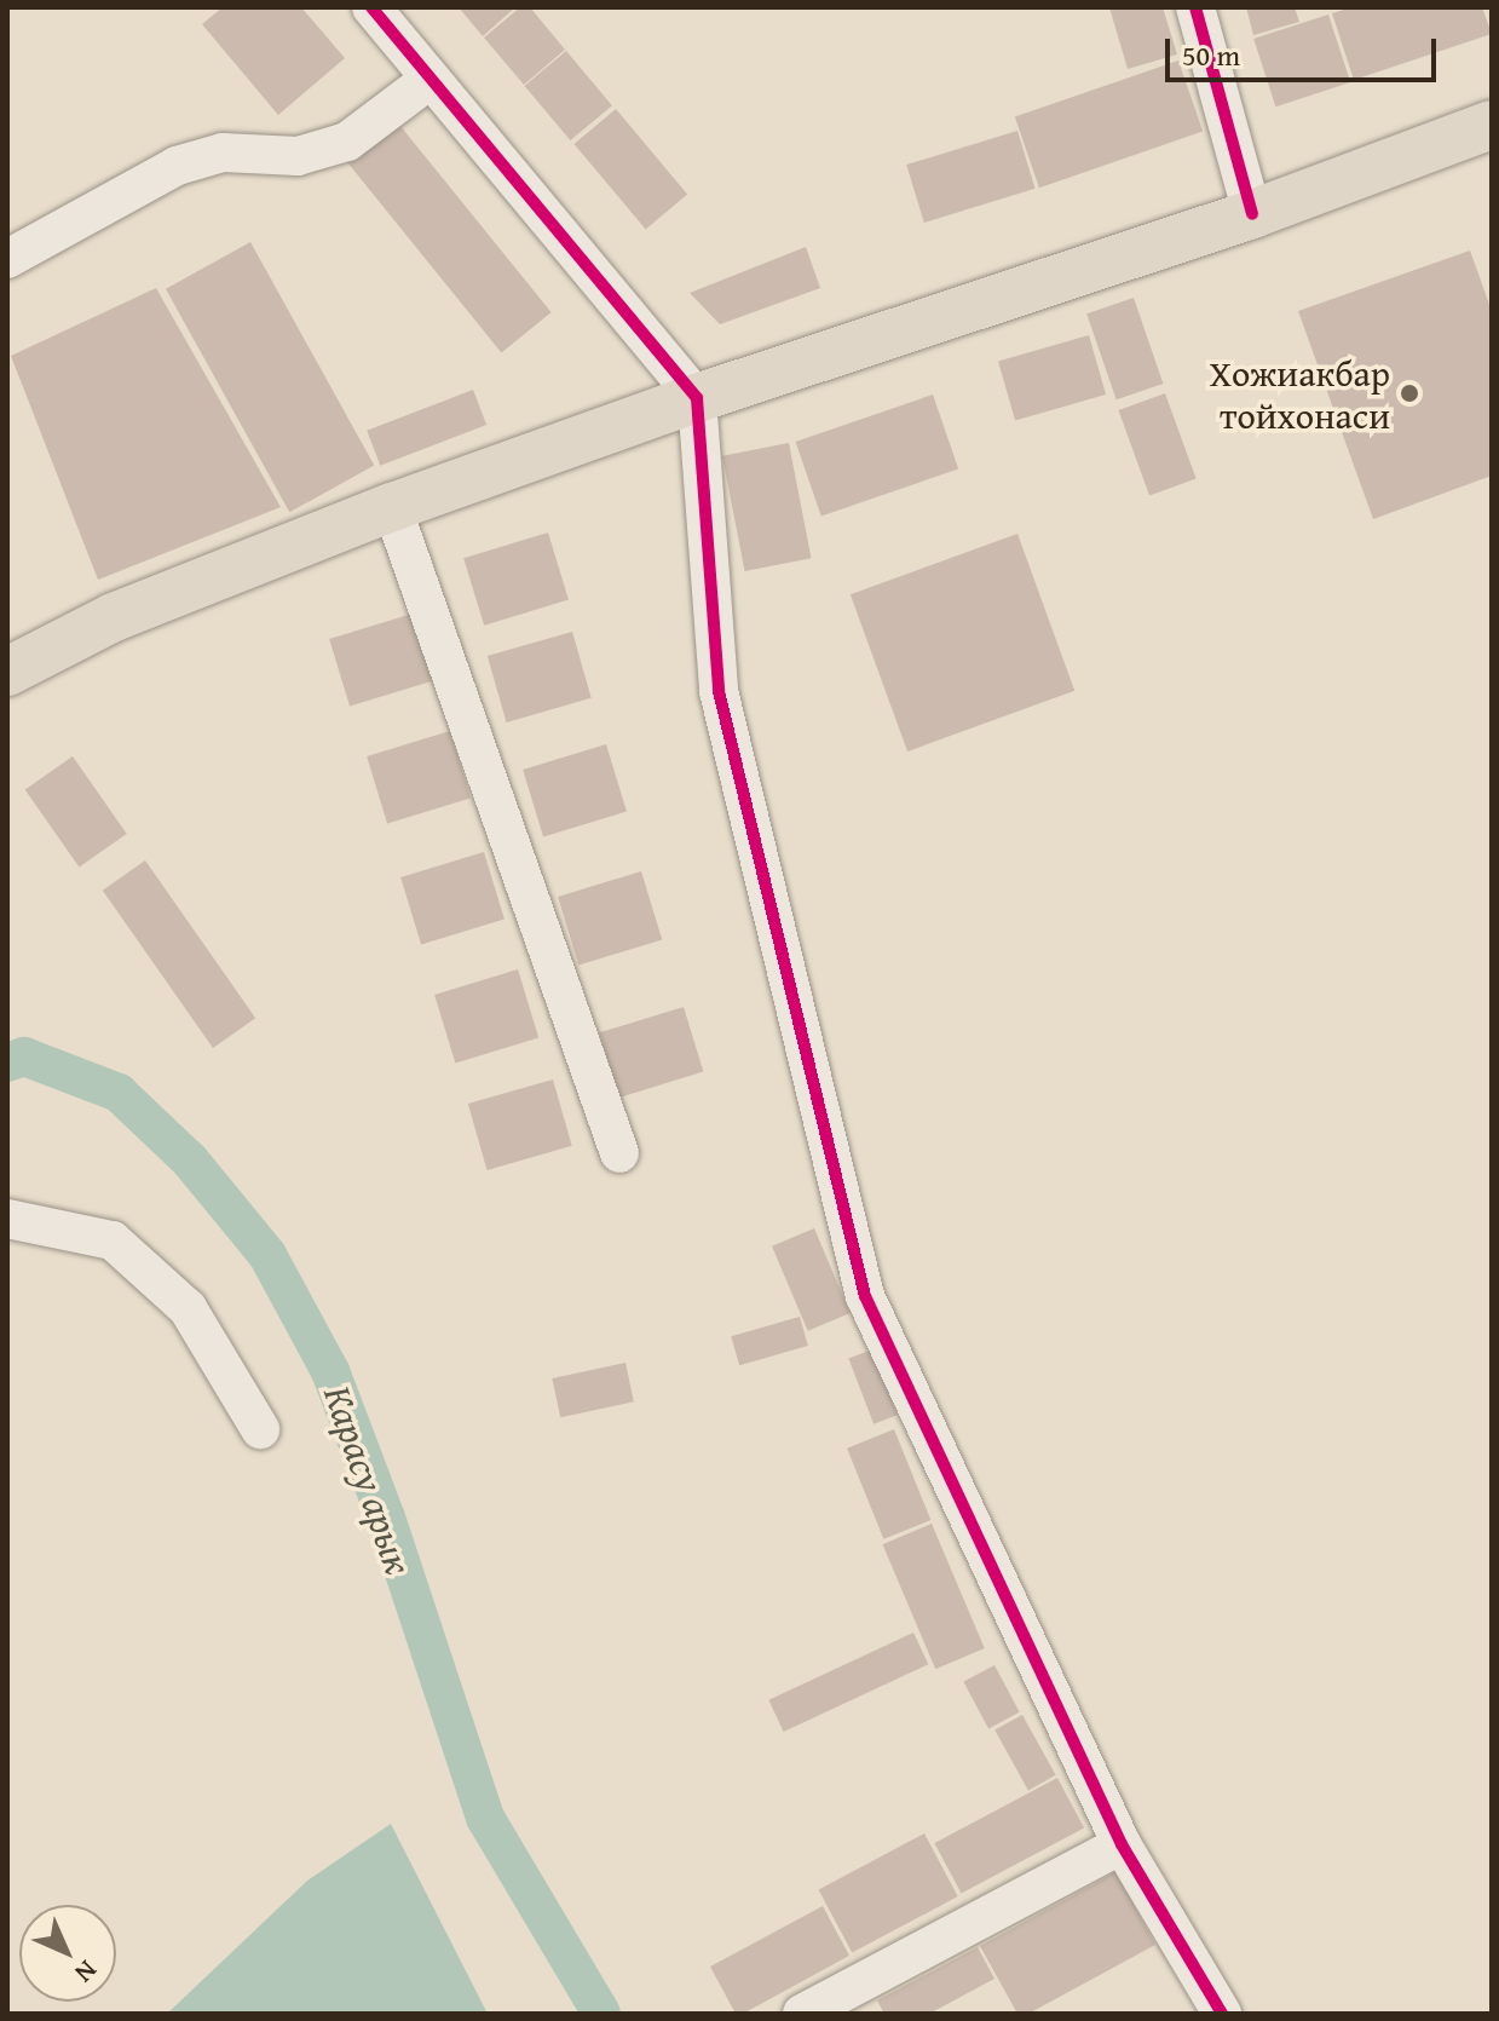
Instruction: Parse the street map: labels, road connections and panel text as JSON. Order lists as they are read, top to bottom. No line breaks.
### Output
{"water":["Карасу арык"],"places":["Хожиакбар тойхонаси"],"scale_bar":"50 m","north":"bottom right"}
